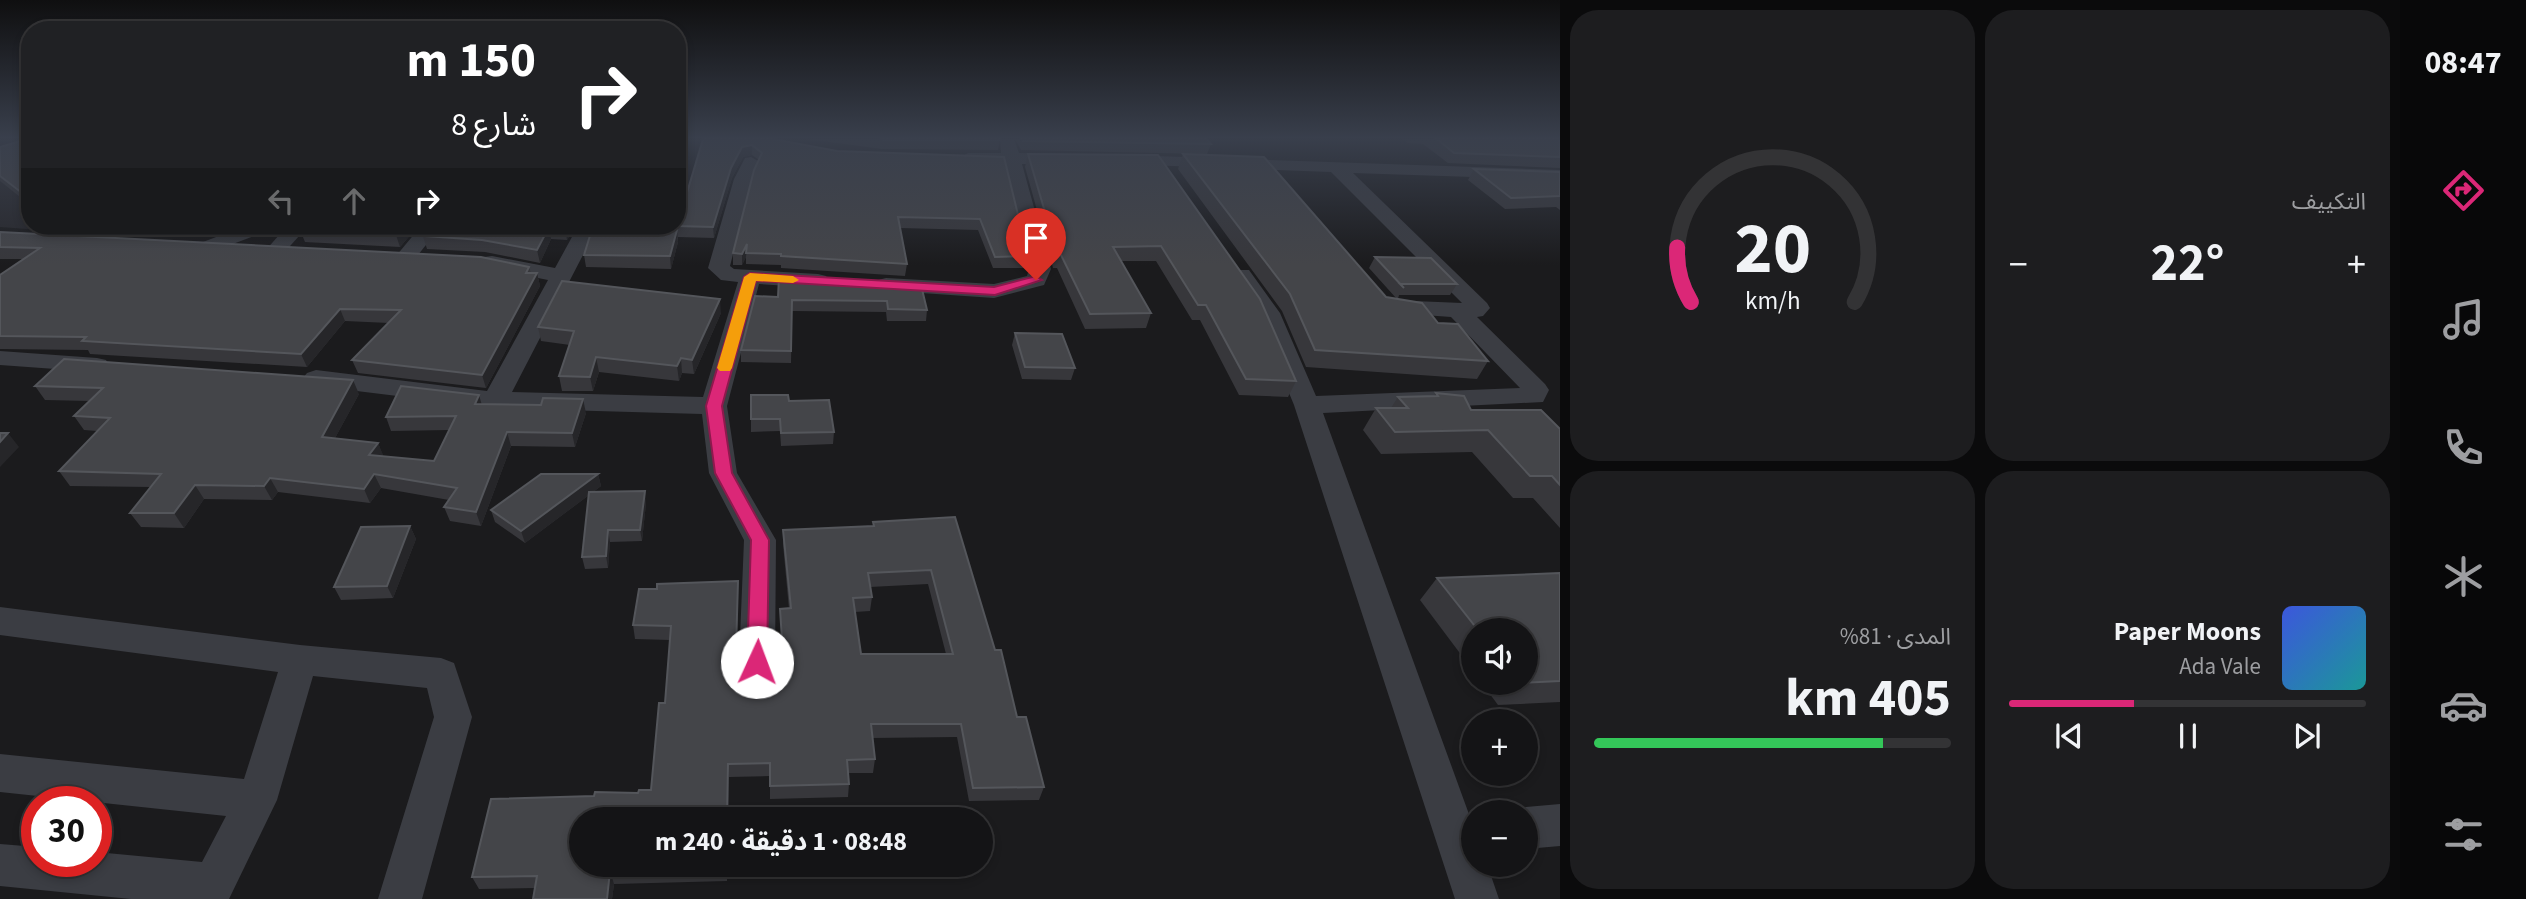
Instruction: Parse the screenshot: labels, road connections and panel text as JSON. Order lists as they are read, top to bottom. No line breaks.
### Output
{"page":{"tabs":"08:47","tile":["التكييف",["المدى · 81%","405 km"]],"turn":["150 m","شارع 8"],"heat":["−","22°","+"],"song":["Paper Moons","Ada Vale"],"map_buttons":["+","−"],"limit":"30","trip":"08:48 · 1 دقيقة · 240 m","gauge":["20","km/h"]}}
